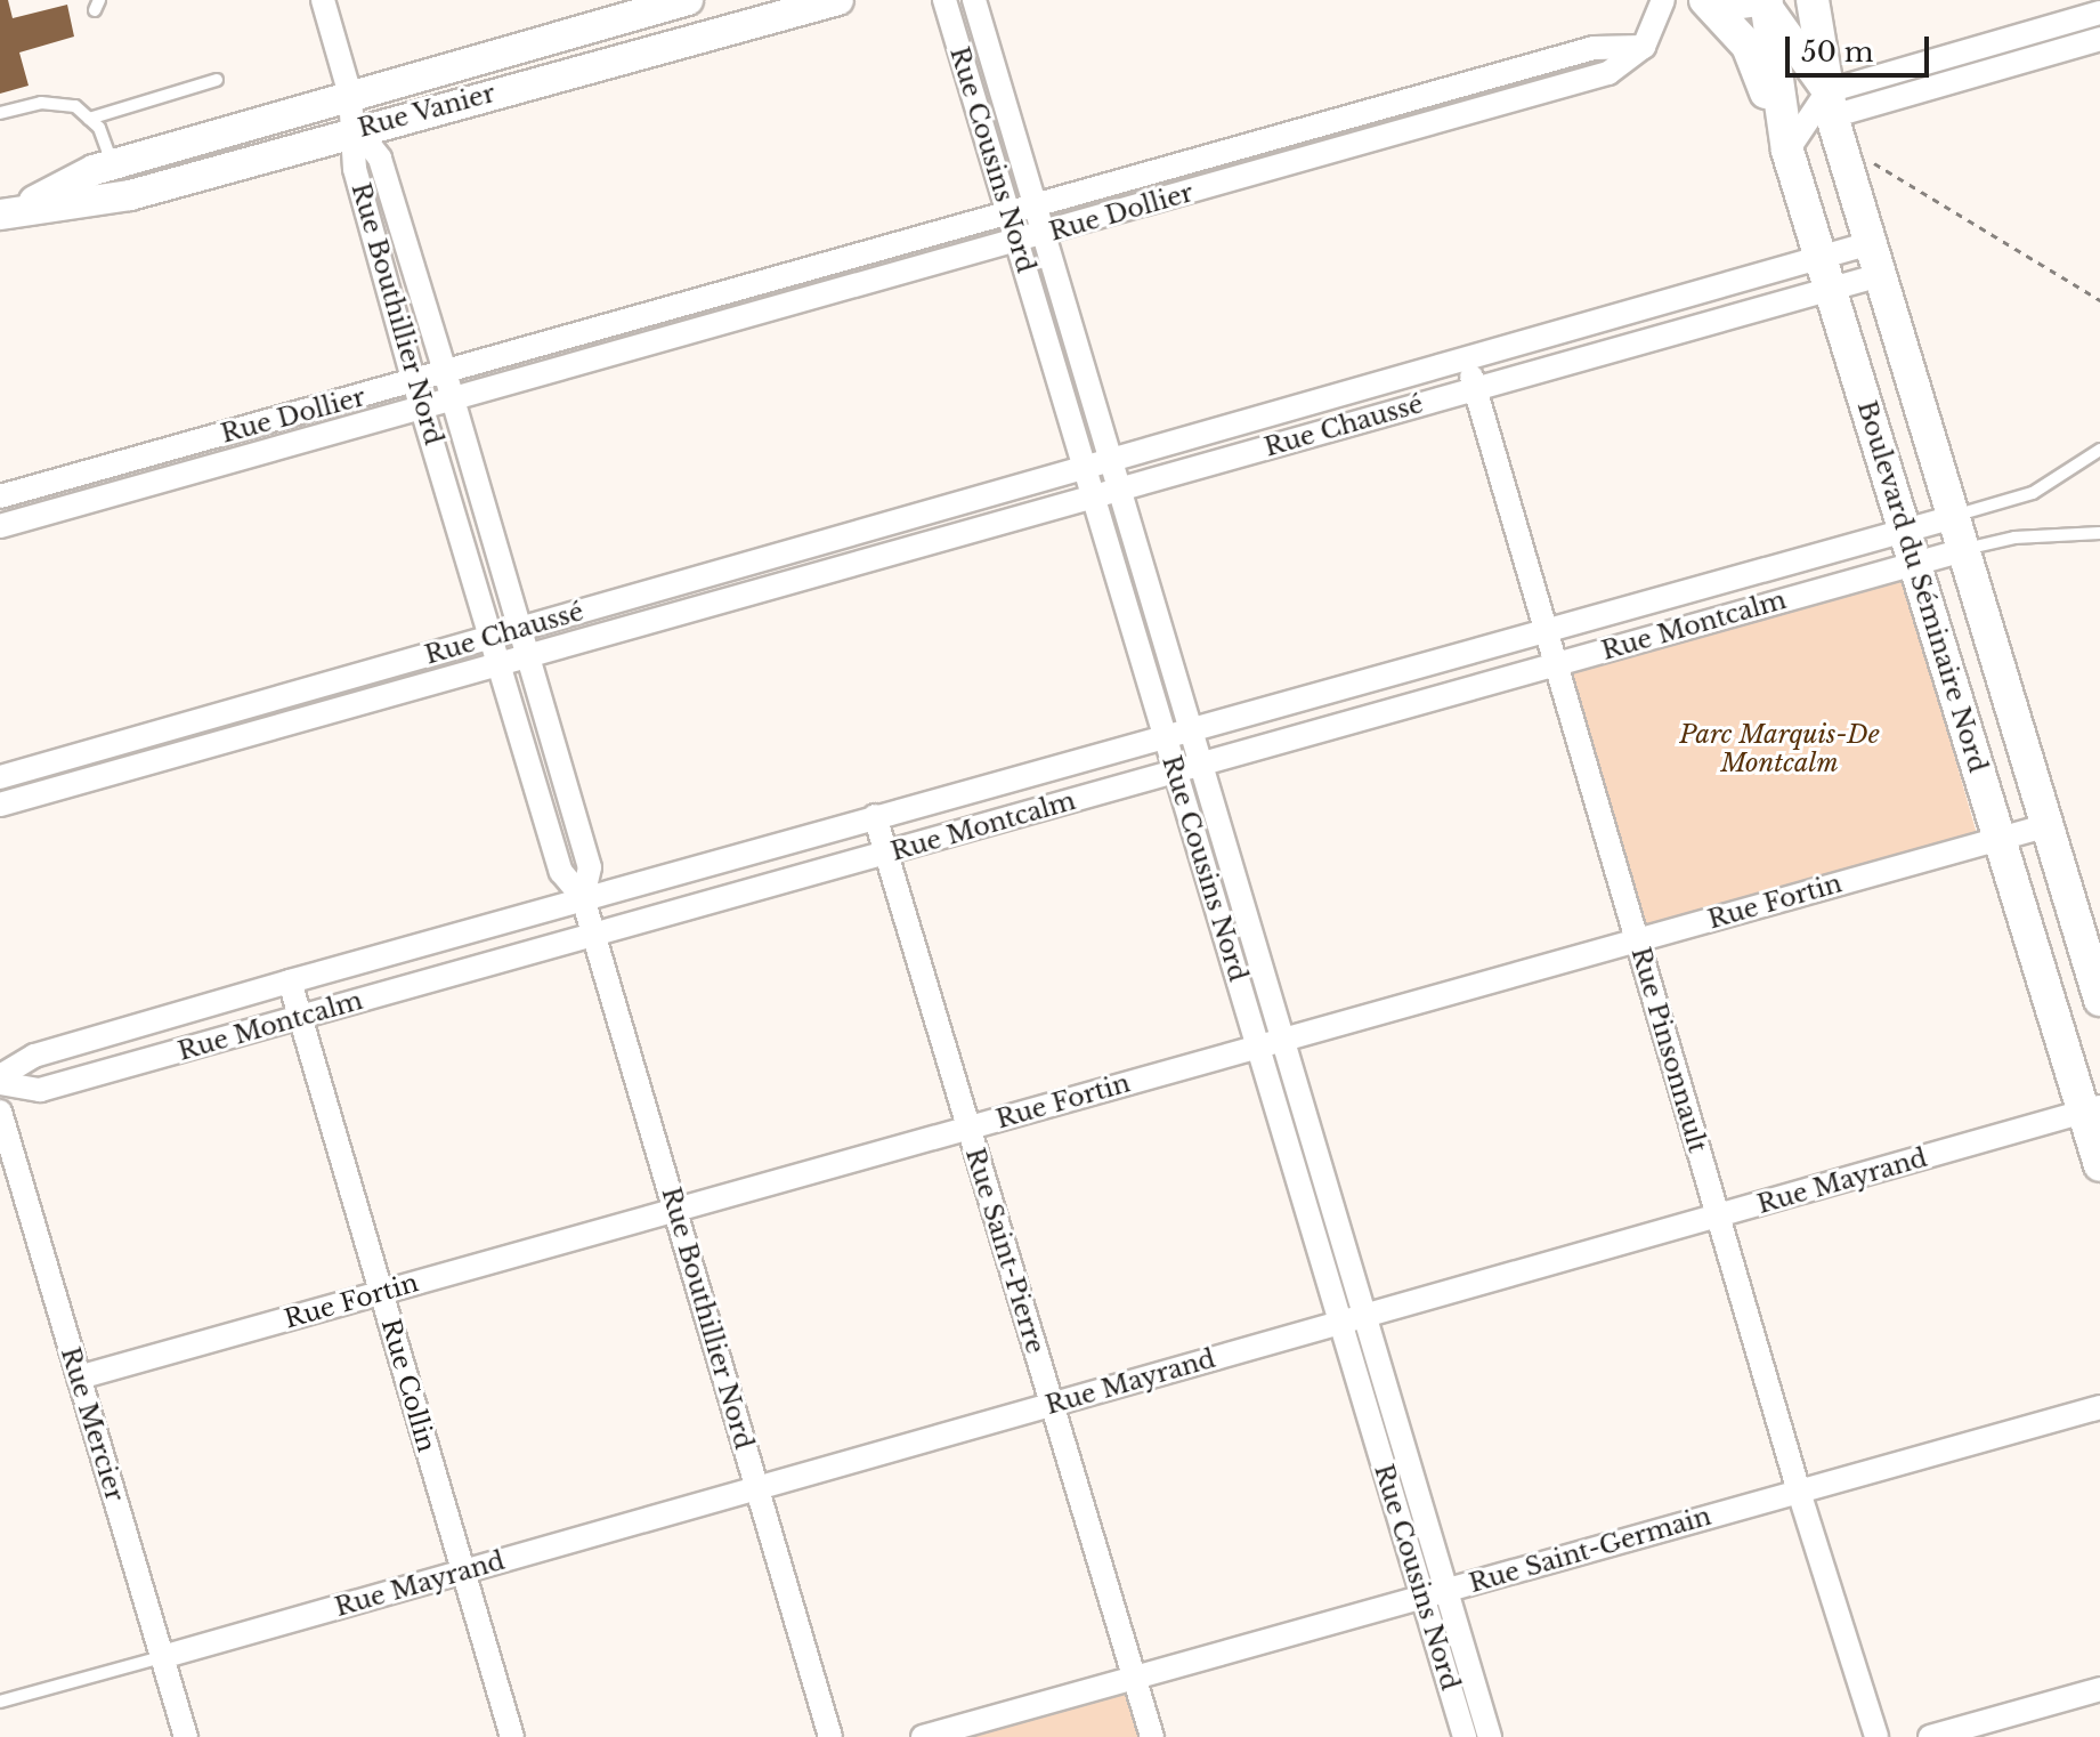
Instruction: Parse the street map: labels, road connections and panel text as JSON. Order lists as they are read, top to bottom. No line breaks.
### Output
{"streets":{"main road":["Boulevard du Séminaire Nord"],"street":["Rue Vanier","Rue Cousins Nord","Rue Dollier","Rue Bouthillier Nord","Rue Chaussé","Rue Montcalm","Rue Fortin","Rue Pinsonnault","Rue Mayrand","Rue Saint-Pierre","Rue Collin","Rue Mercier","Rue Saint-Germain"]},"crossings":[["Rue Vanier","Rue Bouthillier Nord"],["Rue Cousins Nord","Rue Dollier"],["Rue Cousins Nord","Rue Chaussé"],["Rue Cousins Nord","Rue Montcalm"],["Rue Cousins Nord","Rue Fortin"],["Rue Cousins Nord","Rue Mayrand"],["Rue Cousins Nord","Rue Saint-Germain"],["Rue Dollier","Rue Bouthillier Nord"],["Rue Bouthillier Nord","Rue Chaussé"],["Rue Bouthillier Nord","Rue Montcalm"],["Rue Bouthillier Nord","Rue Fortin"],["Rue Bouthillier Nord","Rue Mayrand"],["Rue Chaussé","Boulevard du Séminaire Nord"],["Rue Chaussé","Rue Pinsonnault"],["Boulevard du Séminaire Nord","Rue Montcalm"],["Boulevard du Séminaire Nord","Rue Fortin"],["Boulevard du Séminaire Nord","Rue Mayrand"],["Rue Montcalm","Rue Pinsonnault"],["Rue Montcalm","Rue Saint-Pierre"],["Rue Montcalm","Rue Collin"],["Rue Fortin","Rue Pinsonnault"],["Rue Fortin","Rue Saint-Pierre"],["Rue Fortin","Rue Collin"],["Rue Fortin","Rue Mercier"],["Rue Pinsonnault","Rue Mayrand"],["Rue Pinsonnault","Rue Saint-Germain"],["Rue Mayrand","Rue Saint-Pierre"],["Rue Mayrand","Rue Collin"],["Rue Mayrand","Rue Mercier"],["Rue Saint-Pierre","Rue Saint-Germain"]],"parks":["Parc Marquis-De Montcalm"],"scale_bar":"50 m"}
